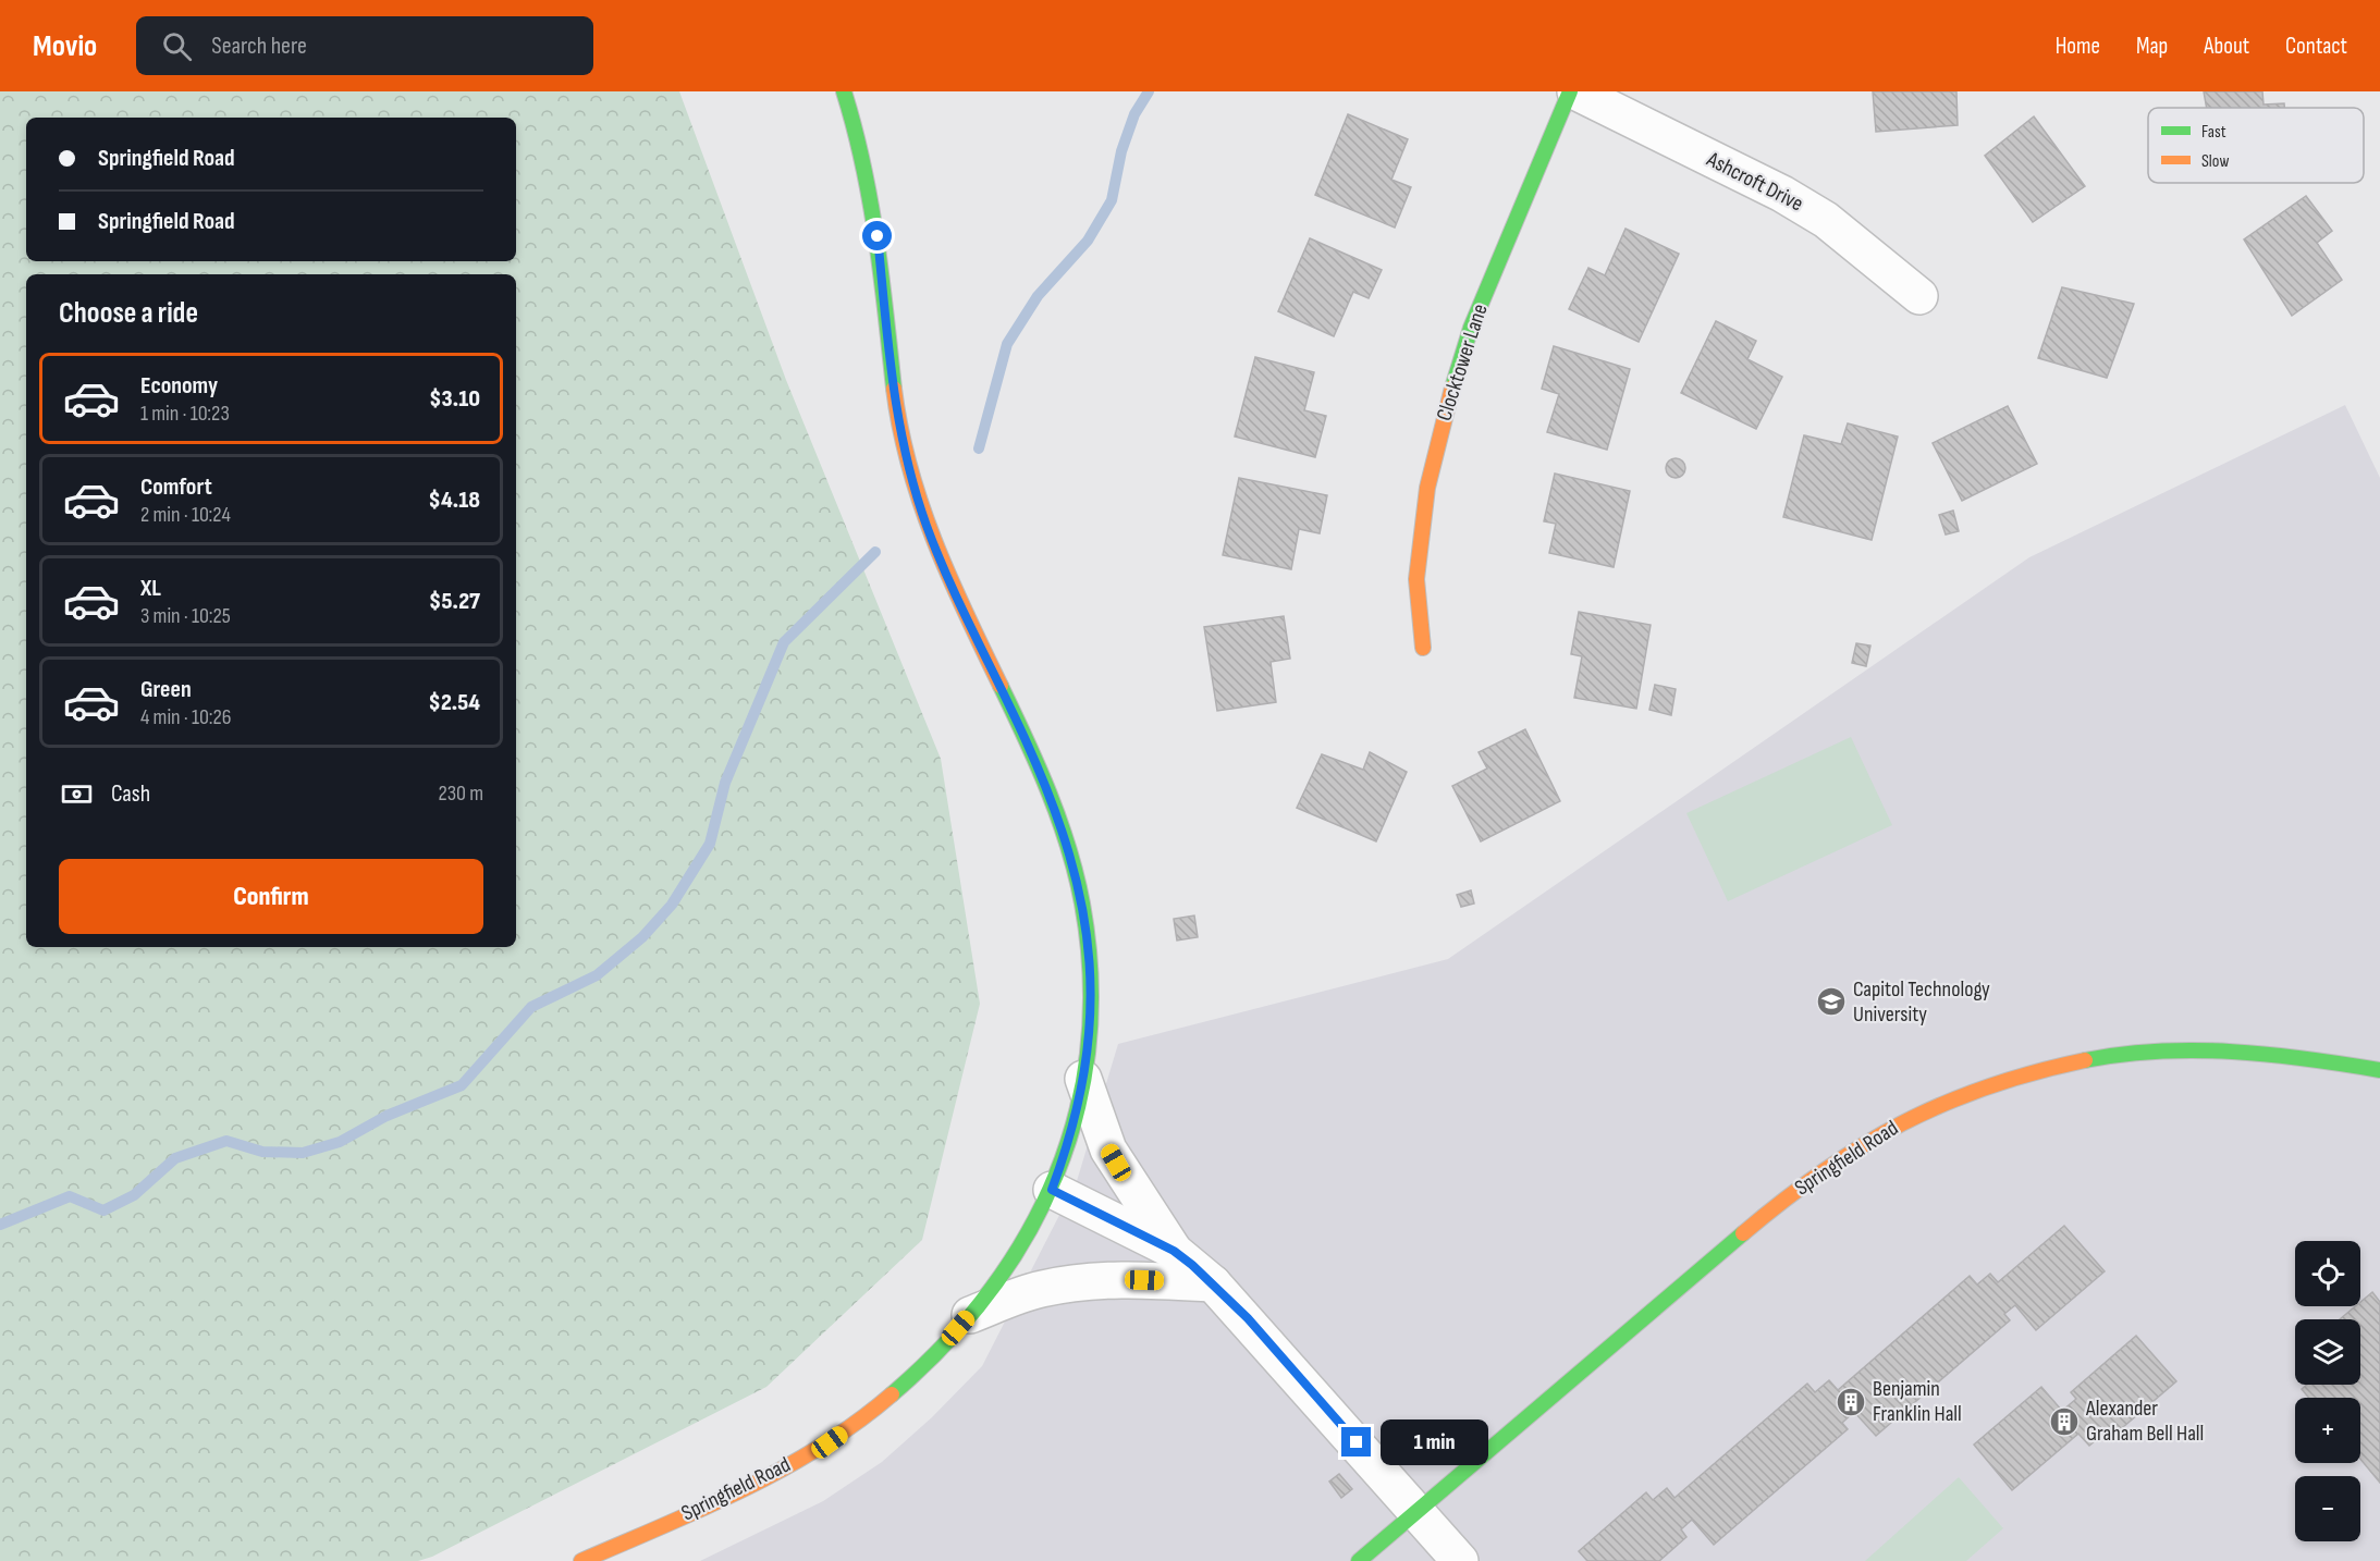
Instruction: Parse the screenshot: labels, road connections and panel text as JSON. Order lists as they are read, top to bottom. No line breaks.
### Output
{"streets":{"street":["Ashcroft Drive","Clocktower Lane","Springfield Road"]},"places":{"school or university":["Capitol Technology University"],"building":["Benjamin Franklin Hall","Alexander Graham Bell Hall"]},"legend":["Fast","Slow"],"page":{"header":"Movio","search":"Search here","nav":["Home","Map","About","Contact"],"banner":["Springfield Road","Springfield Road"],"heading":"Choose a ride","list":[{"name":"Economy","note":"1 min · 10:23","value":"$3.10"},{"name":"Comfort","note":"2 min · 10:24","value":"$4.18"},{"name":"XL","note":"3 min · 10:25","value":"$5.27"},{"name":"Green","note":"4 min · 10:26","value":"$2.54"}],"pay":["Cash","230 m"],"buttons":"Confirm","map_buttons":["+","−"],"bubble":"1 min"}}
